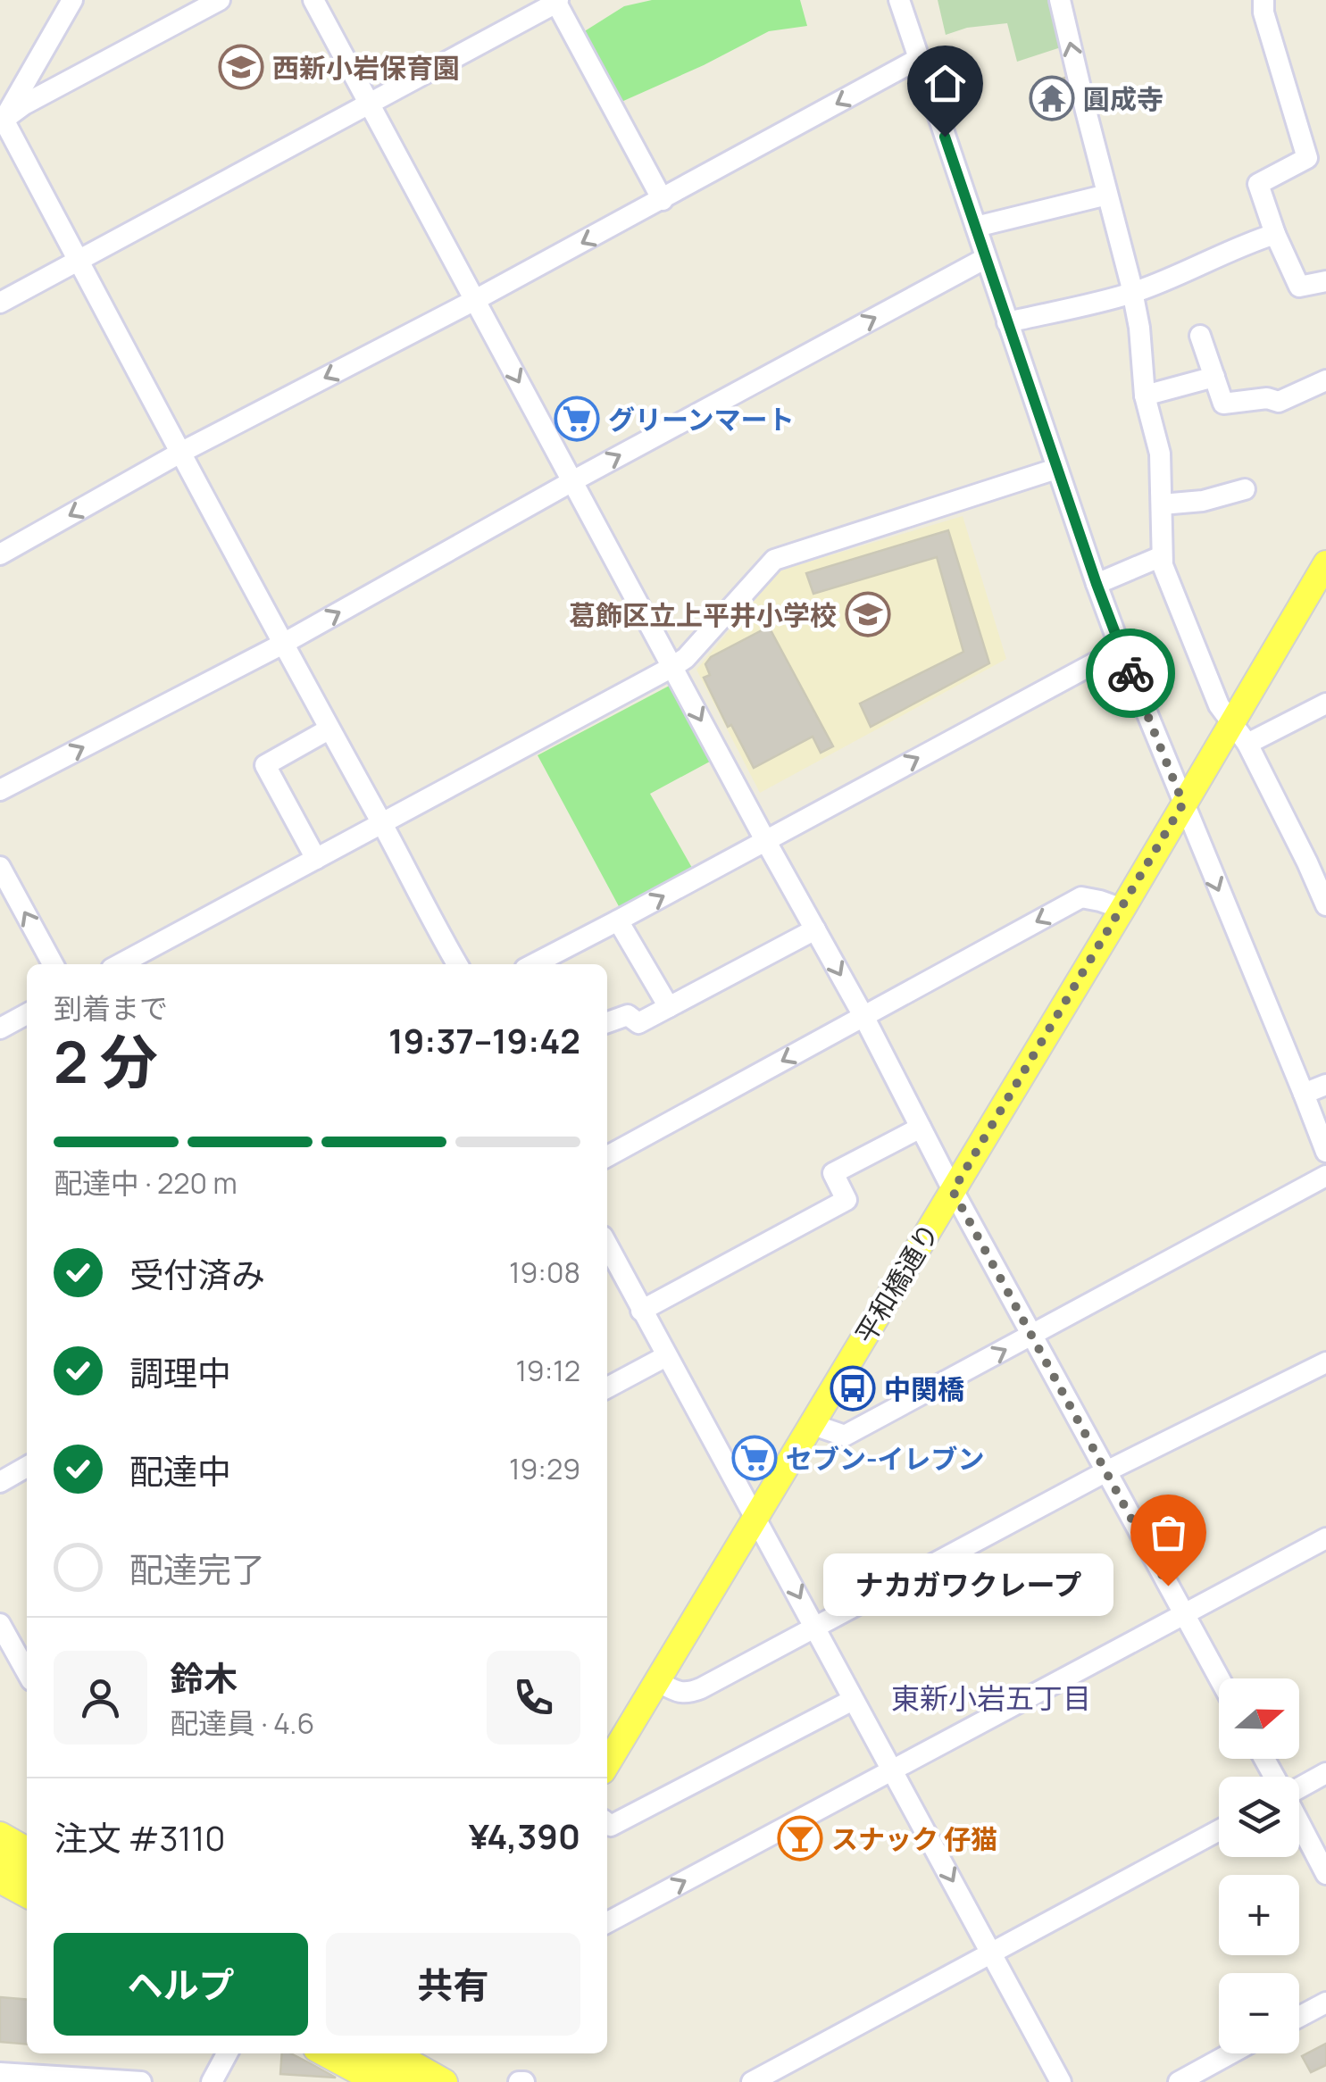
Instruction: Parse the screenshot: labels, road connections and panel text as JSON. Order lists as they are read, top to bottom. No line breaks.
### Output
{"streets":{"main road":["平和橋通り"]},"districts":["東新小岩五丁目"],"places":{"school or university":["西新小岩保育園","葛飾区立上平井小学校"],"temple":["圓成寺"],"supermarket":["グリーンマート","セブン-イレブン"],"bus stop":["中関橋"],"other":["ナカガワクレープ"],"bar":["スナック 仔猫"]},"north":"right","page":{"heading":["2 分","到着まで","19:37–19:42"],"panel":["鈴木","配達員 · 4.6","注文 #3110","¥4,390"],"bar":"配達中 · 220 m","list":[["受付済み","19:08"],["調理中","19:12"],["配達中","19:29"],"配達完了"],"bubble":"ナカガワクレープ","map_buttons":["+","−"],"buttons":["ヘルプ","共有"]}}
